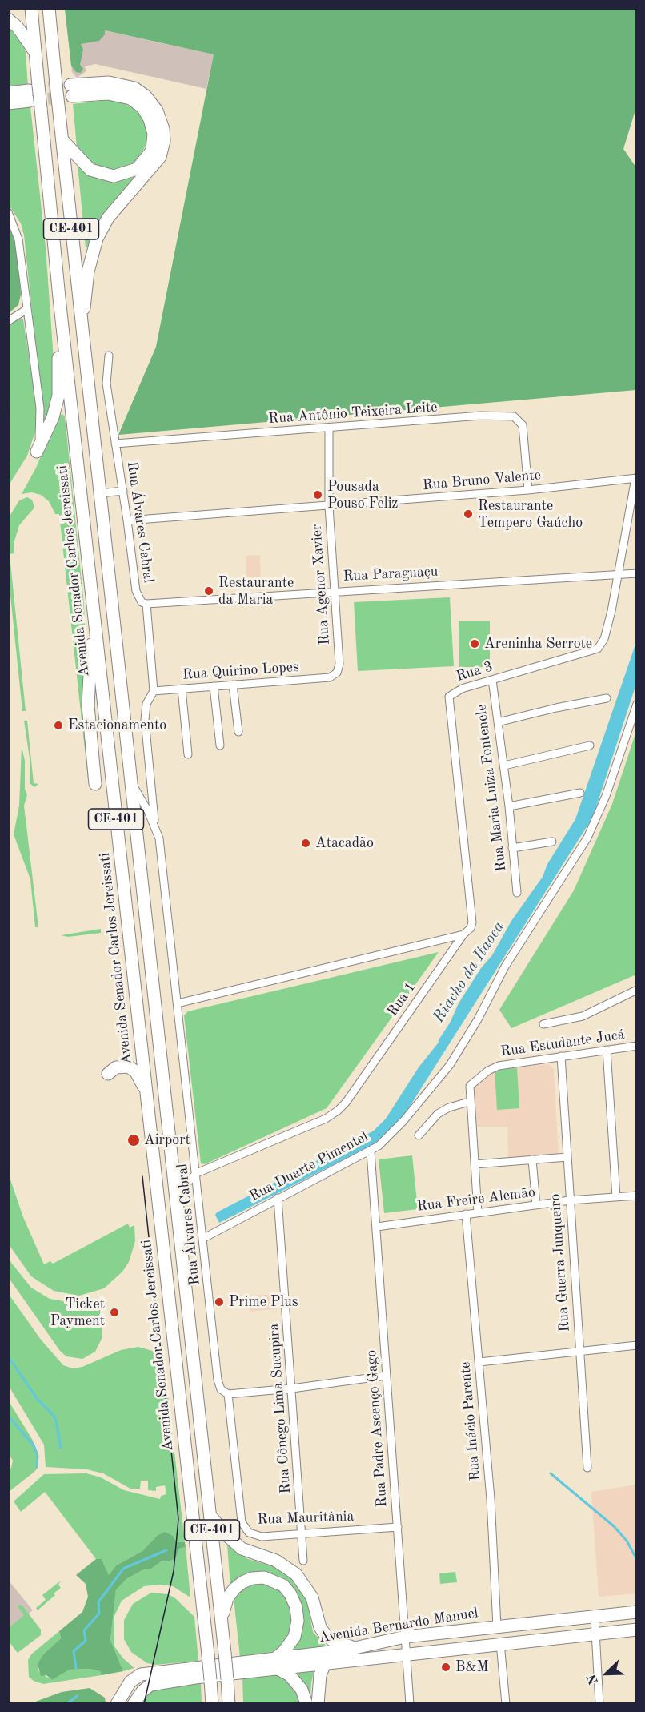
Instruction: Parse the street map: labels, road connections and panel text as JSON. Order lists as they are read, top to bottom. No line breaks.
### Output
{"streets":{"main road":["CE-401","Avenida Senador Carlos Jereissati","Avenida Bernardo Manuel"],"street":["Rua Antônio Teixeira Leite","Rua Bruno Valente","Rua Álvares Cabral","Rua Paraguaçu","Rua Agenor Xavier","Rua Quirino Lopes","Rua 3","Rua Maria Luiza Fontenele","Rua 1","Rua Estudante Jucá","Rua Duarte Pimentel","Rua Freire Alemão","Rua Guerra Junqueiro","Rua Cônego Lima Sucupira","Rua Inácio Parente","Rua Padre Ascenço Gago","Rua Mauritânia"]},"crossings":[["CE-401","Rua Álvares Cabral"],["CE-401","Rua 1"],["Rua Antônio Teixeira Leite","Rua Bruno Valente"],["Rua Antônio Teixeira Leite","Rua Álvares Cabral"],["Rua Antônio Teixeira Leite","Rua Agenor Xavier"],["Rua Bruno Valente","Rua Álvares Cabral"],["Rua Bruno Valente","Rua Agenor Xavier"],["Rua Álvares Cabral","Rua Paraguaçu"],["Rua Álvares Cabral","Rua Quirino Lopes"],["Rua Álvares Cabral","Rua 1"],["Rua Álvares Cabral","Rua Duarte Pimentel"],["Rua Álvares Cabral","Rua Mauritânia"],["Rua Paraguaçu","Rua Agenor Xavier"],["Rua Paraguaçu","Rua 3"],["Rua Agenor Xavier","Rua Quirino Lopes"],["Rua 3","Rua Maria Luiza Fontenele"],["Rua 3","Rua 1"],["Rua Estudante Jucá","Rua Guerra Junqueiro"],["Rua Duarte Pimentel","Rua Cônego Lima Sucupira"],["Rua Duarte Pimentel","Rua Padre Ascenço Gago"],["Rua Freire Alemão","Rua Guerra Junqueiro"],["Rua Freire Alemão","Rua Inácio Parente"],["Rua Freire Alemão","Rua Padre Ascenço Gago"],["Rua Cônego Lima Sucupira","Rua Mauritânia"],["Rua Inácio Parente","Avenida Bernardo Manuel"],["Rua Padre Ascenço Gago","Rua Mauritânia"],["Rua Padre Ascenço Gago","Avenida Bernardo Manuel"]],"water":["Riacho da Itaoca"],"places":["Pousada Pouso Feliz","Restaurante Tempero Gaúcho","Restaurante da Maria","Areninha Serrote","Estacionamento","Atacadão","Airport","Prime Plus","Ticket Payment","B&M"],"north":"bottom left"}
